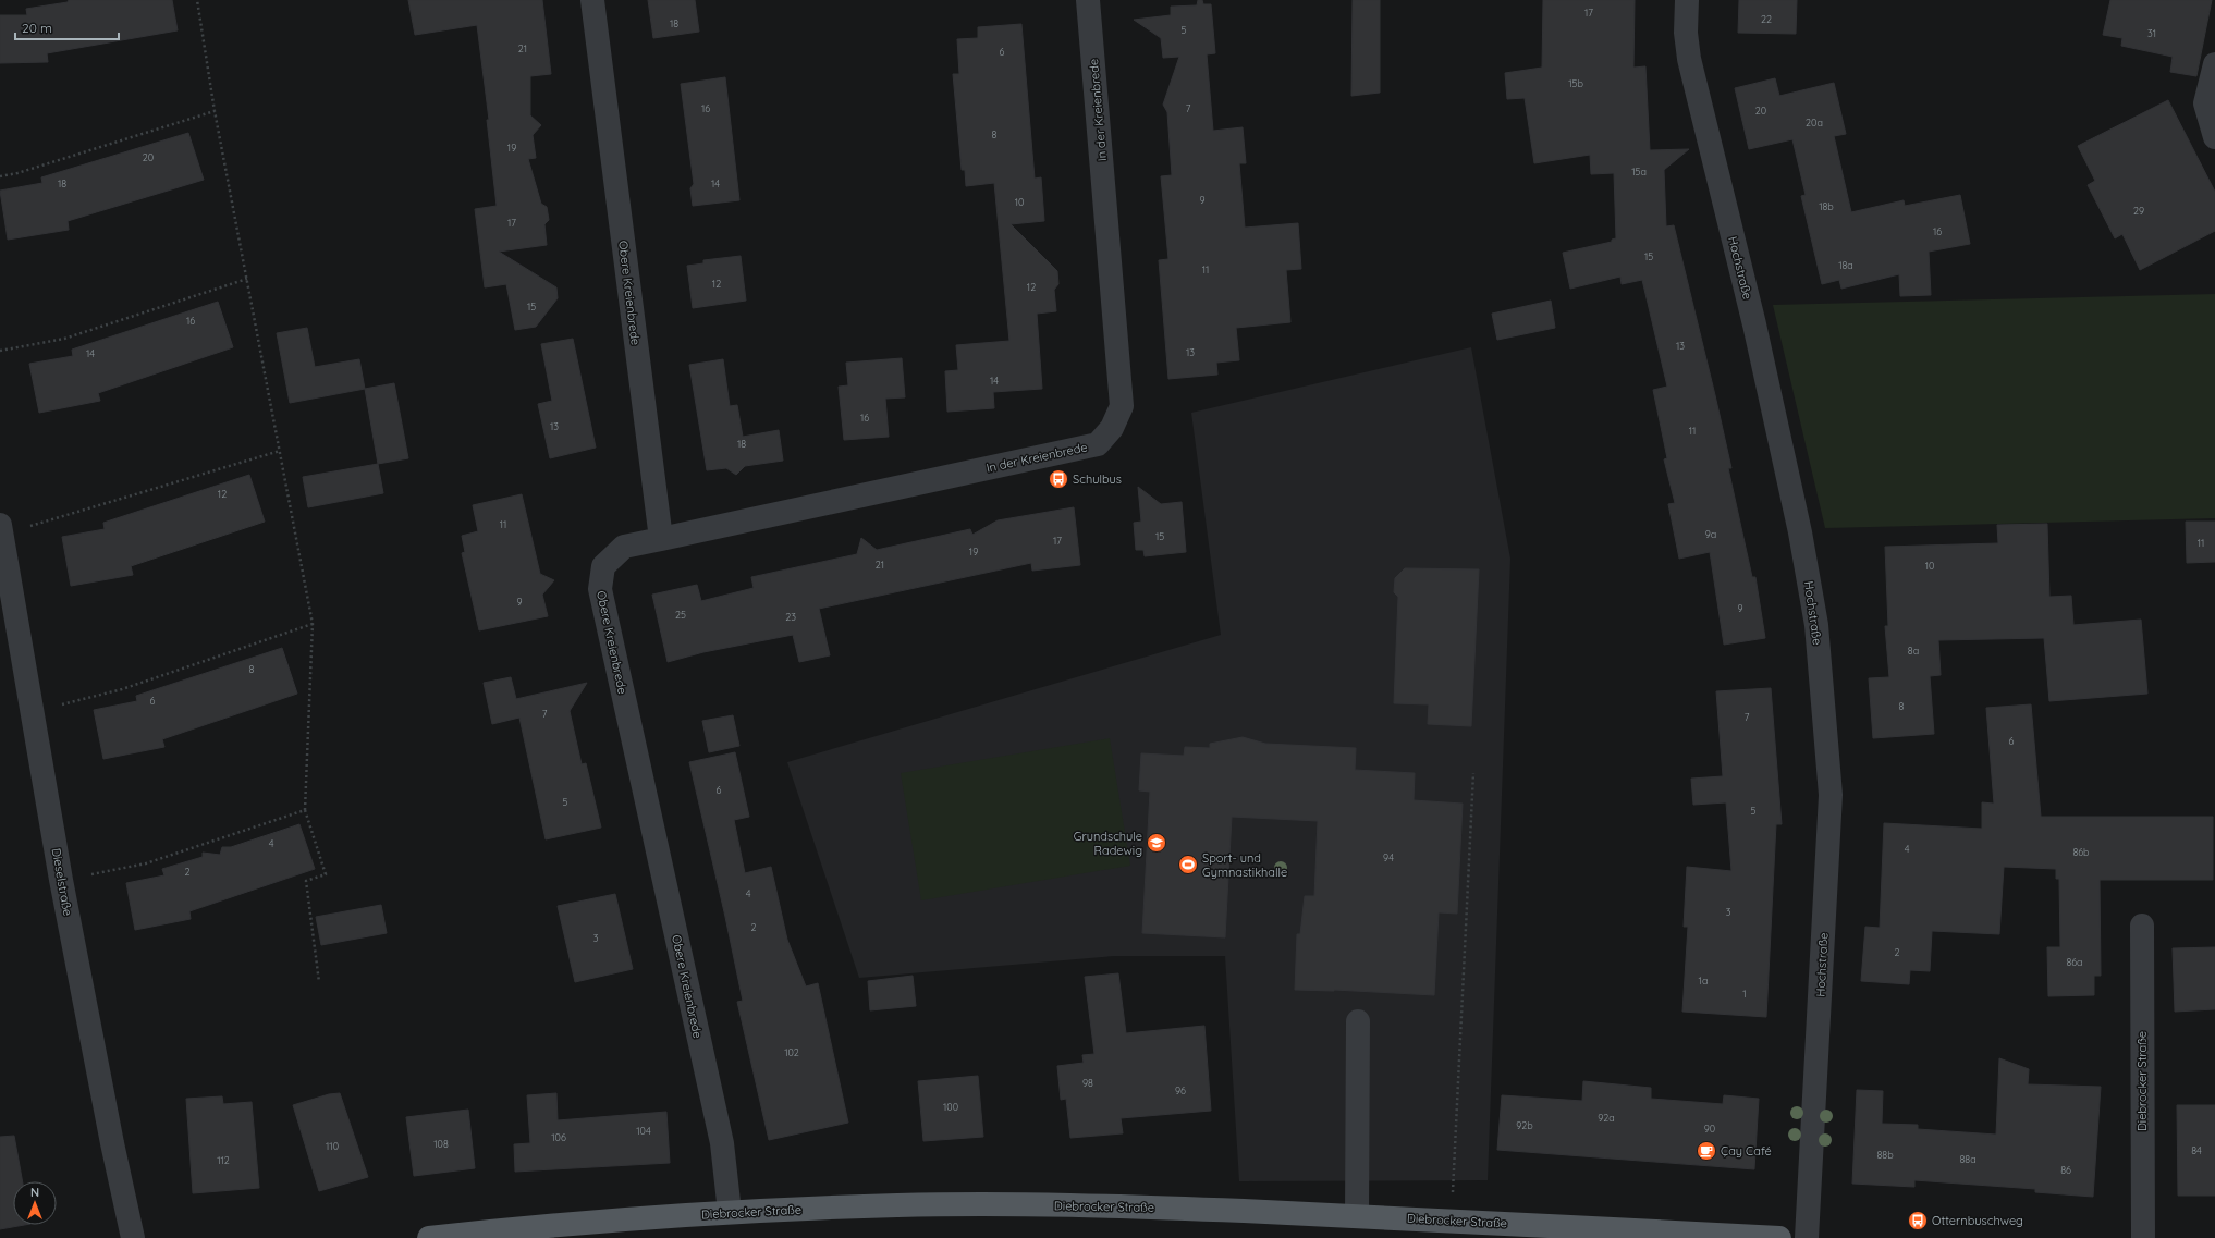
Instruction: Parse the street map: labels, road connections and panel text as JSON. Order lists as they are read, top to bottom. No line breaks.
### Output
{"streets":{"main road":["Diebrocker Straße"],"street":["In der Kreienbrede","Hochstraße","Obere Kreienbrede","Dieselstraße"]},"crossings":[["In der Kreienbrede","Obere Kreienbrede"],["Obere Kreienbrede","Diebrocker Straße"]],"places":{"bus stop":["Schulbus","Otternbuschweg"],"school or university":["Grundschule Radewig"],"sports":["Sport- und Gymnastikhalle"],"cafe":["Çay Café"]},"house_numbers":["17","22","18","5","31","21","6","15b","16","7","20","20a","8","19","20","15a","18","14","9","10","18b","29","17","16","15","18a","11","12","12","15","16","13","13","14","14","16","13","11","18","12","11","9a","15","17","11","19","21","10","9","9","25","23","8a","8","6","8","7","7","6","6","5","5","4","4","86b","94","2","4","3","2","3","2","86a","1a","1","102","98","96","100","92a","92b","90","104","106","108","110","84","88b","88a","112","86"],"scale_bar":"20 m","north":"top"}
